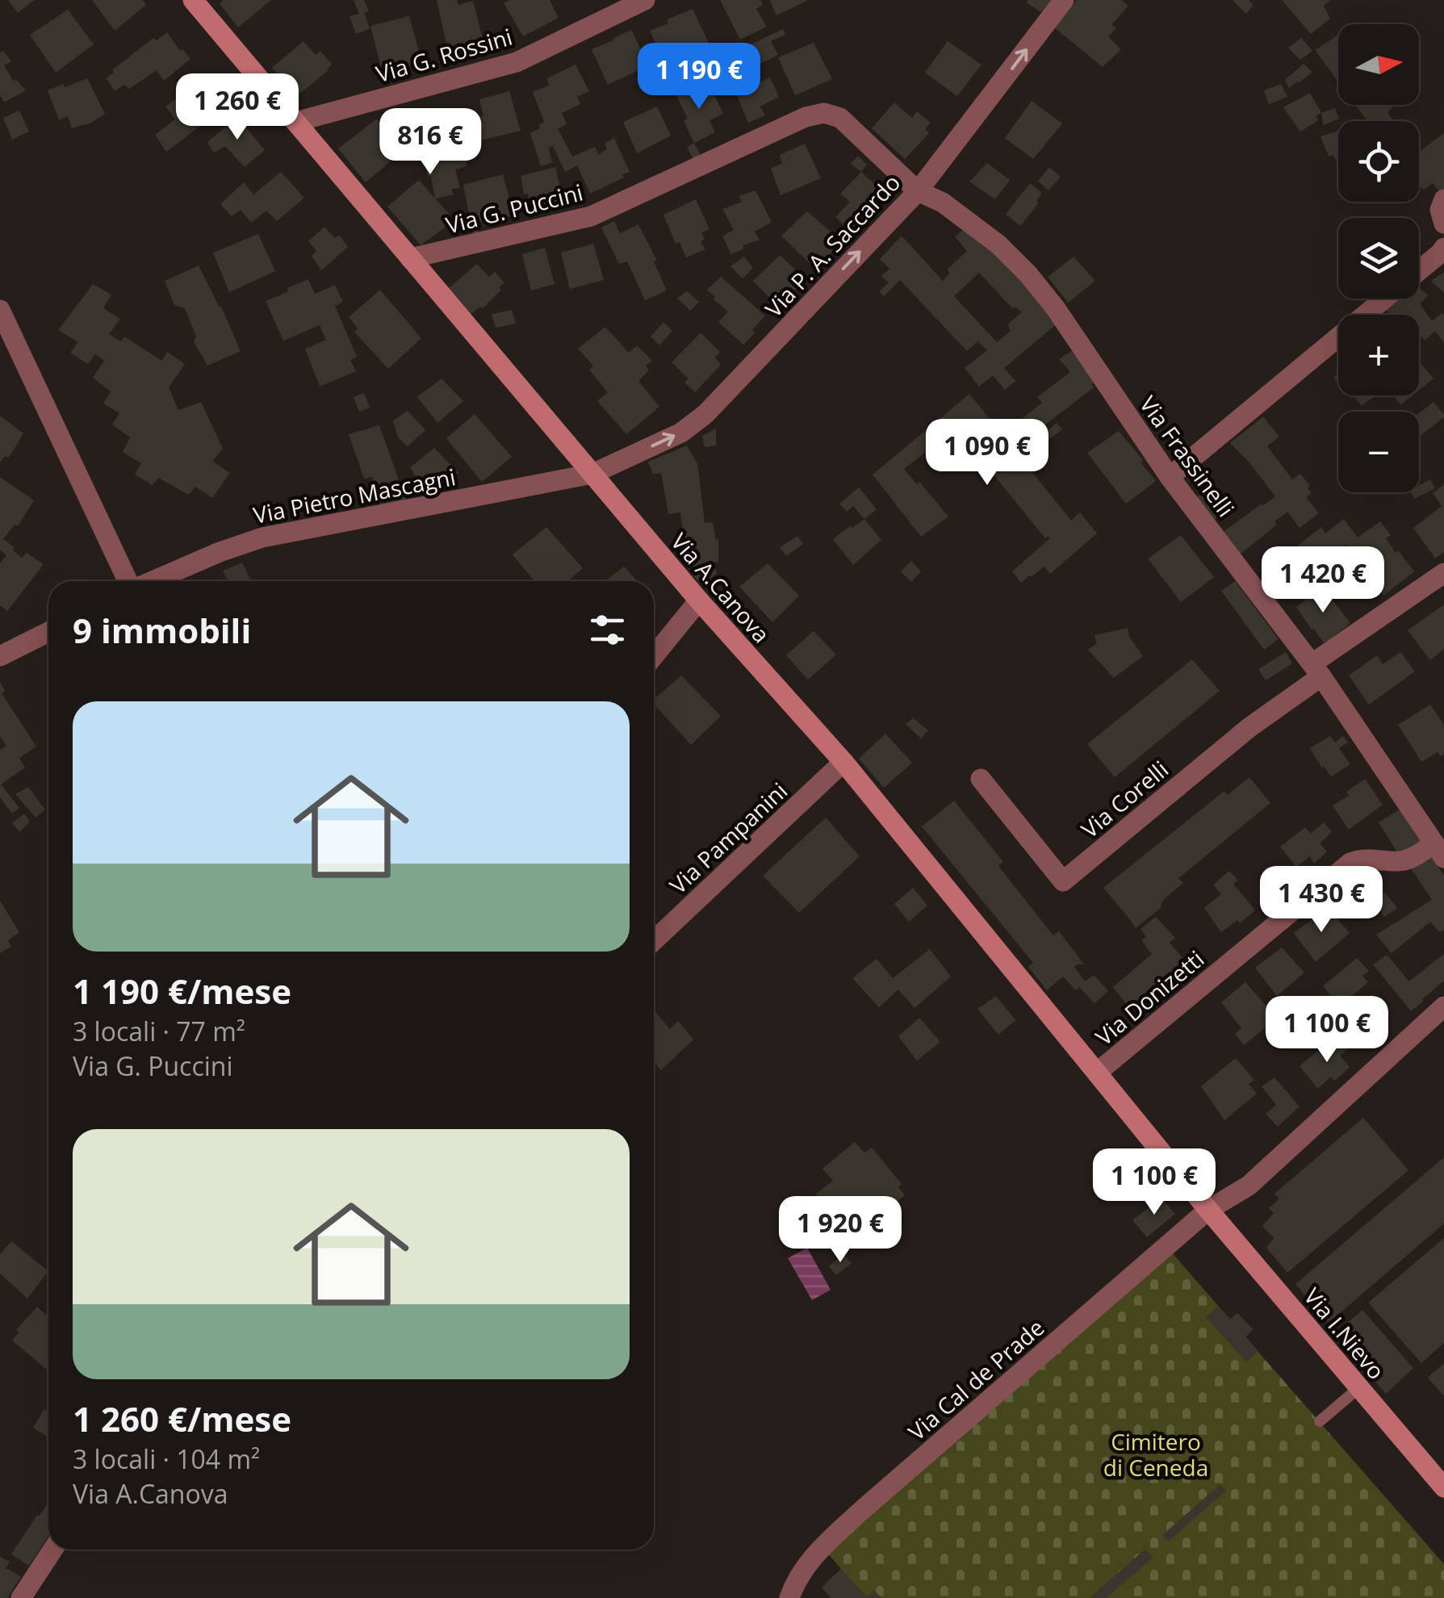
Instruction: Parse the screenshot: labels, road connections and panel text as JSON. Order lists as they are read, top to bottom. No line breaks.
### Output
{"streets":{"street":["Via G. Rossini","Via G. Puccini","Via P. A. Saccardo","Via Frassinelli","Via Pietro Mascagni","Via A.Canova","Via Corelli","Via Pampanini","Via Donizetti","Via I.Nievo","Via Cal de Prade"]},"crossings":[["Via G. Rossini","Via A.Canova"],["Via G. Puccini","Via P. A. Saccardo"],["Via G. Puccini","Via Frassinelli"],["Via G. Puccini","Via A.Canova"],["Via P. A. Saccardo","Via Frassinelli"],["Via P. A. Saccardo","Via Pietro Mascagni"],["Via P. A. Saccardo","Via A.Canova"],["Via Frassinelli","Via Corelli"],["Via Frassinelli","Via Donizetti"],["Via Pietro Mascagni","Via A.Canova"],["Via A.Canova","Via Pampanini"],["Via A.Canova","Via Donizetti"],["Via A.Canova","Via I.Nievo"],["Via A.Canova","Via Cal de Prade"],["Via I.Nievo","Via Cal de Prade"]],"one_way":["Via P. A. Saccardo"],"parks":["Cimitero di Ceneda"],"north":"right","page":{"map_buttons":["+","−"],"price":["1 190 €","1 260 €","816 €","1 090 €","1 420 €","1 430 €","1 100 €","1 100 €","1 920 €"],"heading":"9 immobili","list":[{"name":"1 190 €/mese","note":"3 locali · 77 m² · Via G. Puccini"},{"name":"1 260 €/mese","note":"3 locali · 104 m² · Via A.Canova"}]}}
